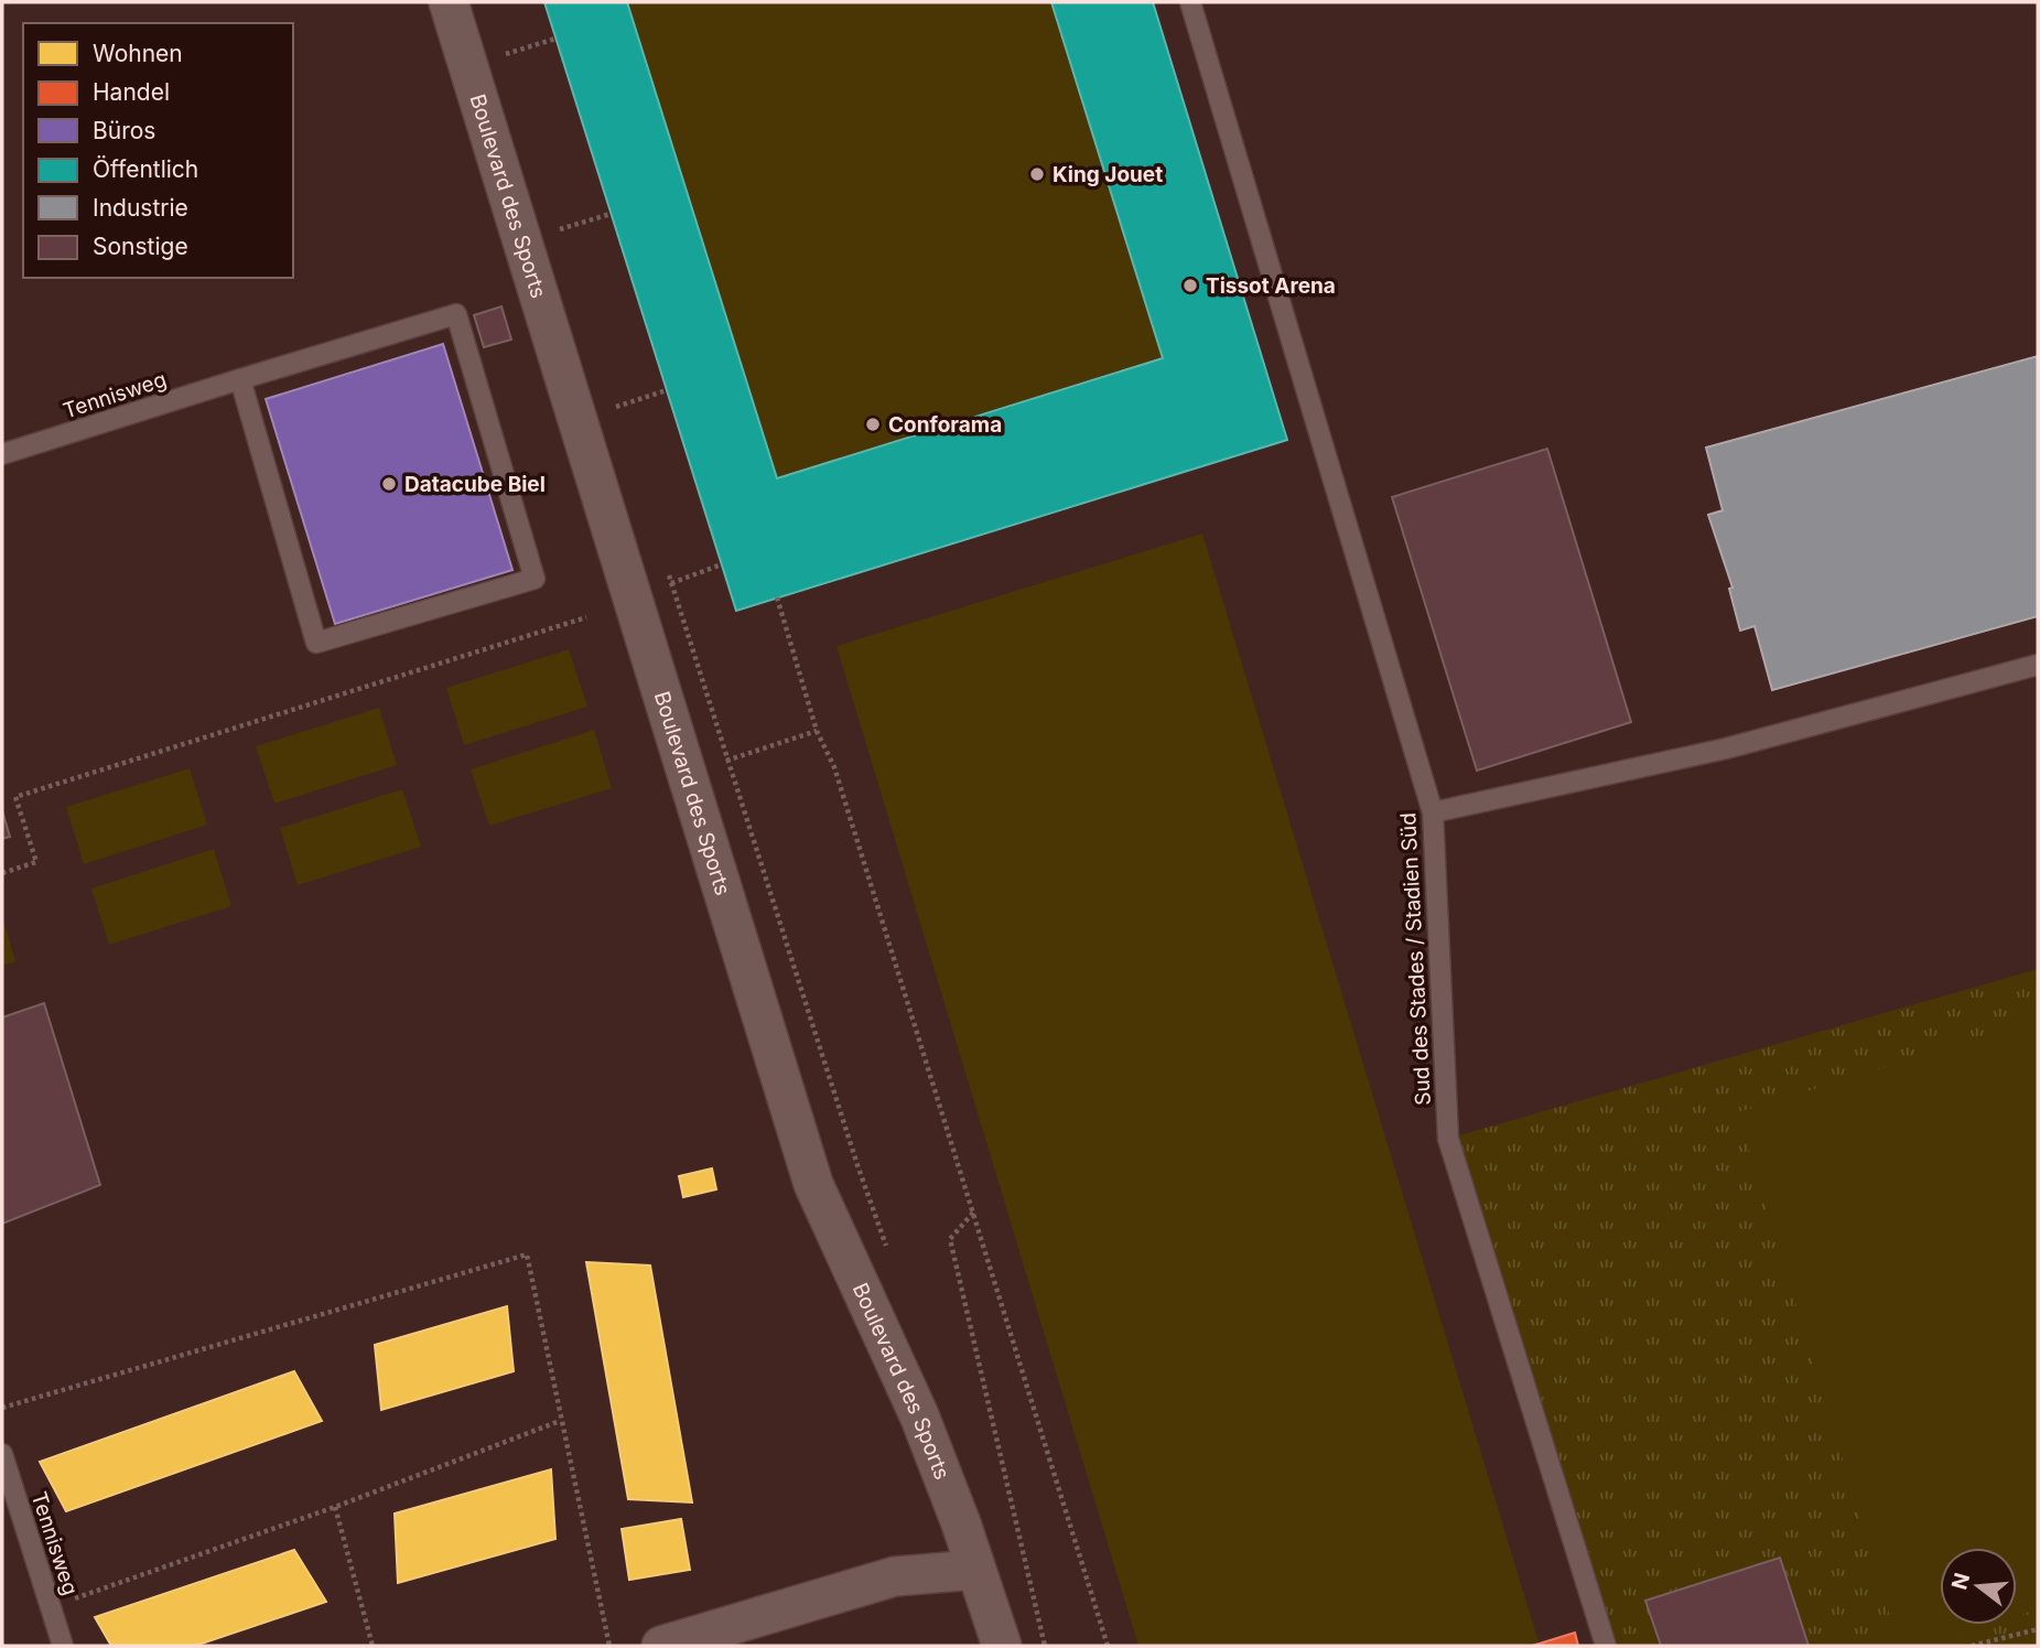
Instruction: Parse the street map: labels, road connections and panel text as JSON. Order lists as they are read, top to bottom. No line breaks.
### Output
{"streets":{"street":["Boulevard des Sports"],"lane":["Tennisweg","Sud des Stades / Stadien Süd"]},"places":["King Jouet","Tissot Arena","Conforama","Datacube Biel"],"legend":["Wohnen","Handel","Büros","Öffentlich","Industrie","Sonstige"],"north":"left"}
